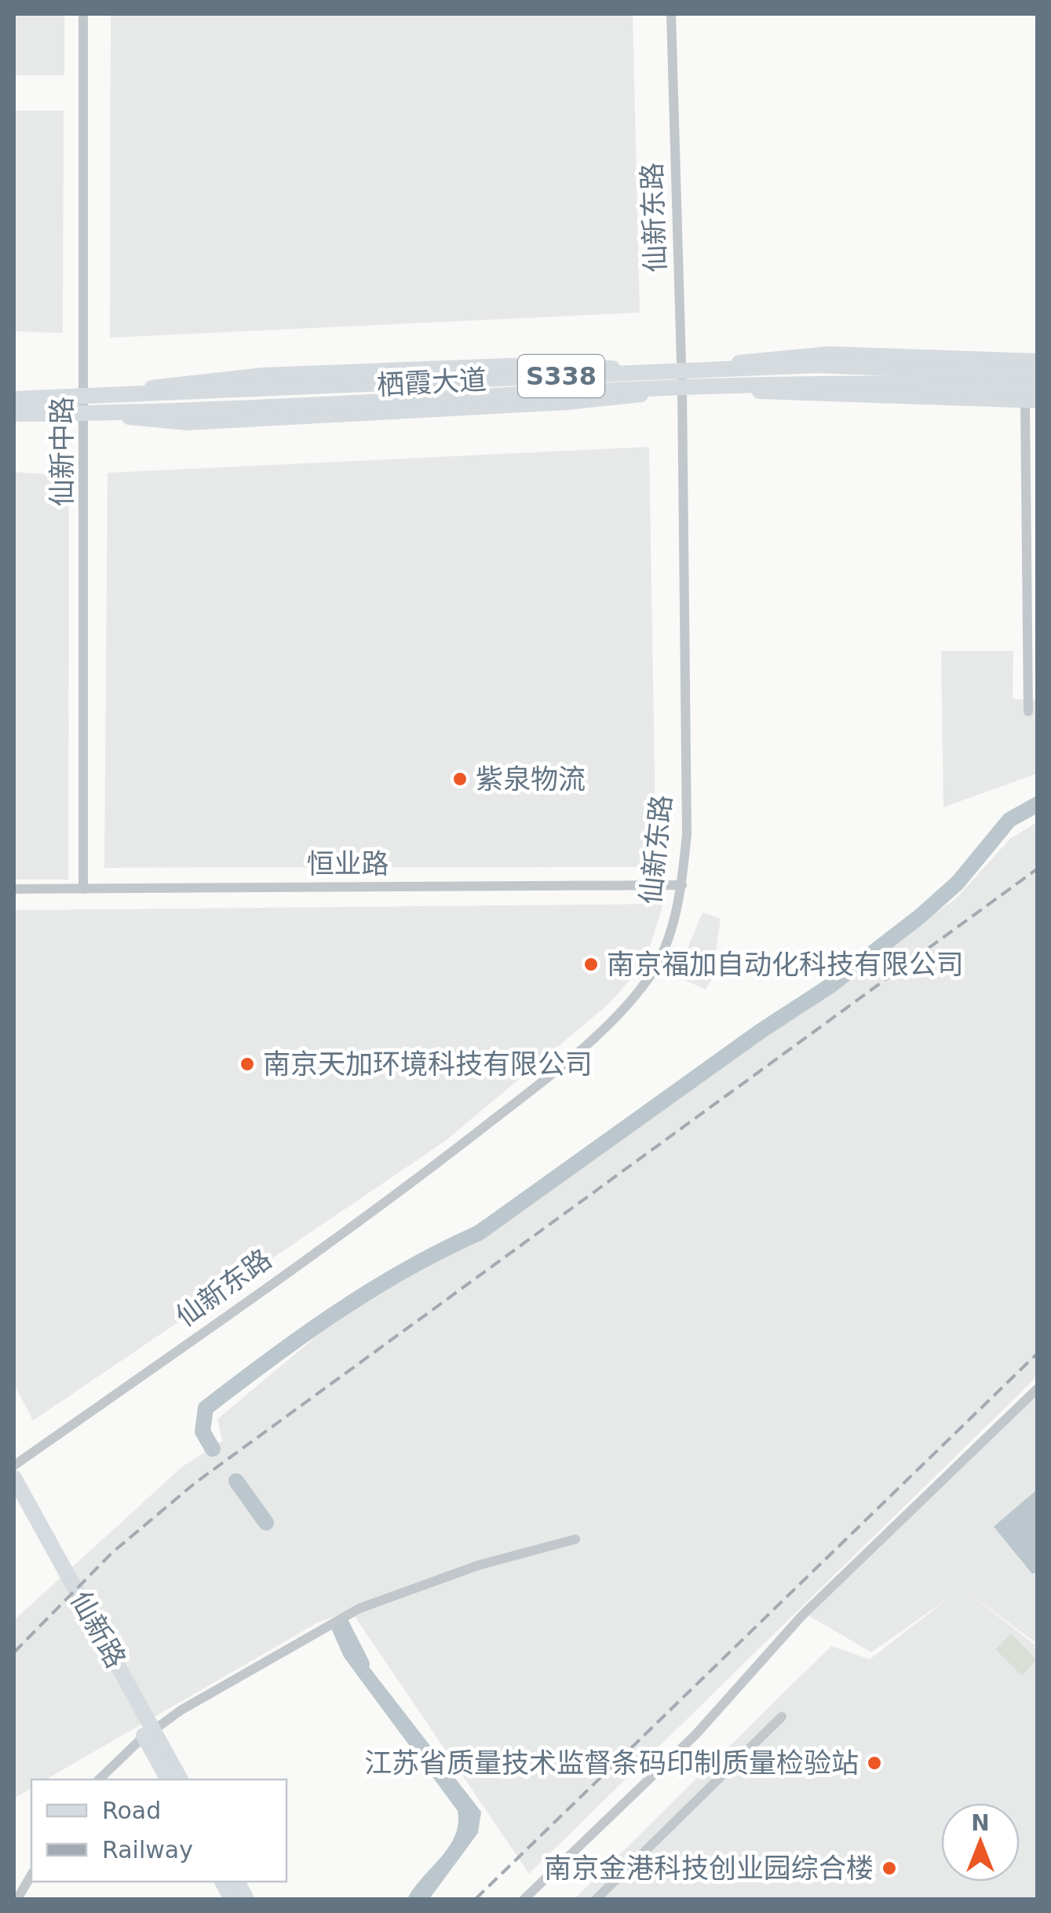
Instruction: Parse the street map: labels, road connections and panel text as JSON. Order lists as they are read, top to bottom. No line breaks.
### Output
{"streets":{"main road":["S338","栖霞大道","仙新路"],"street":["仙新东路","仙新中路","恒业路"]},"crossings":[["仙新东路","栖霞大道"],["仙新东路","恒业路"],["栖霞大道","仙新中路"],["仙新中路","恒业路"]],"places":["紫泉物流","南京福加自动化科技有限公司","南京天加环境科技有限公司","江苏省质量技术监督条码印制质量检验站","南京金港科技创业园综合楼"],"legend":["Road","Railway"],"north":"top"}
